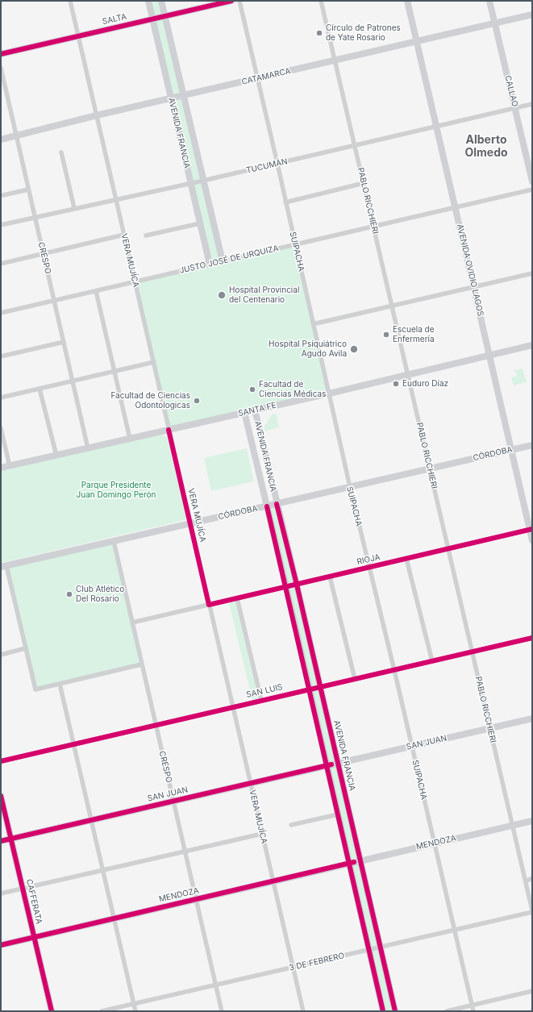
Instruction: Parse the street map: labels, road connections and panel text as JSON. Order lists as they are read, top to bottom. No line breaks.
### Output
{"streets":{"main road":["SALTA","CATAMARCA","CALLAO","AVENIDA FRANCIA","AVENIDA OVIDIO LAGOS","SANTA FE","CÓRDOBA","SAN JUAN","MENDOZA","CAFFERATA"],"street":["TUCUMÁN","PABLO RICCHIERI","SUIPACHA","CRESPO","JUSTO JOSÉ DE URQUIZA","VERA MUJÍCA","RIOJA","SAN LUIS","3 DE FEBRERO"]},"crossings":[["SALTA","AVENIDA FRANCIA"],["SALTA","VERA MUJÍCA"],["CATAMARCA","CALLAO"],["CATAMARCA","AVENIDA FRANCIA"],["CATAMARCA","PABLO RICCHIERI"],["CATAMARCA","SUIPACHA"],["CATAMARCA","CRESPO"],["CATAMARCA","VERA MUJÍCA"],["CATAMARCA","AVENIDA OVIDIO LAGOS"],["CALLAO","TUCUMÁN"],["AVENIDA FRANCIA","TUCUMÁN"],["AVENIDA FRANCIA","JUSTO JOSÉ DE URQUIZA"],["AVENIDA FRANCIA","SANTA FE"],["AVENIDA FRANCIA","CÓRDOBA"],["AVENIDA FRANCIA","RIOJA"],["AVENIDA FRANCIA","SAN LUIS"],["AVENIDA FRANCIA","SAN JUAN"],["AVENIDA FRANCIA","MENDOZA"],["AVENIDA FRANCIA","3 DE FEBRERO"],["TUCUMÁN","PABLO RICCHIERI"],["TUCUMÁN","SUIPACHA"],["TUCUMÁN","CRESPO"],["TUCUMÁN","VERA MUJÍCA"],["TUCUMÁN","AVENIDA OVIDIO LAGOS"],["PABLO RICCHIERI","JUSTO JOSÉ DE URQUIZA"],["PABLO RICCHIERI","SANTA FE"],["PABLO RICCHIERI","CÓRDOBA"],["PABLO RICCHIERI","RIOJA"],["PABLO RICCHIERI","SAN LUIS"],["PABLO RICCHIERI","SAN JUAN"],["PABLO RICCHIERI","MENDOZA"],["PABLO RICCHIERI","3 DE FEBRERO"],["SUIPACHA","JUSTO JOSÉ DE URQUIZA"],["SUIPACHA","SANTA FE"],["SUIPACHA","CÓRDOBA"],["SUIPACHA","RIOJA"],["SUIPACHA","SAN LUIS"],["SUIPACHA","SAN JUAN"],["SUIPACHA","MENDOZA"],["SUIPACHA","3 DE FEBRERO"],["CRESPO","JUSTO JOSÉ DE URQUIZA"],["CRESPO","SANTA FE"],["CRESPO","CÓRDOBA"],["CRESPO","RIOJA"],["CRESPO","SAN LUIS"],["CRESPO","SAN JUAN"],["CRESPO","MENDOZA"],["CRESPO","3 DE FEBRERO"],["JUSTO JOSÉ DE URQUIZA","VERA MUJÍCA"],["JUSTO JOSÉ DE URQUIZA","AVENIDA OVIDIO LAGOS"],["VERA MUJÍCA","SANTA FE"],["VERA MUJÍCA","CÓRDOBA"],["VERA MUJÍCA","RIOJA"],["VERA MUJÍCA","SAN LUIS"],["VERA MUJÍCA","SAN JUAN"],["VERA MUJÍCA","MENDOZA"],["VERA MUJÍCA","3 DE FEBRERO"],["AVENIDA OVIDIO LAGOS","SANTA FE"],["AVENIDA OVIDIO LAGOS","CÓRDOBA"],["AVENIDA OVIDIO LAGOS","RIOJA"],["SAN JUAN","CAFFERATA"],["MENDOZA","CAFFERATA"]],"districts":["Alberto Olmedo"],"parks":["Parque Presidente Juan Domingo Perón"],"places":["Círculo de Patrones de Yate Rosario","Hospital Provincial del Centenario","Escuela de Enfermería","Hospital Psiquiátrico Agudo Avila","Euduro Díaz","Facultad de Ciencias Médicas","Facultad de Ciencias Odontologicas","Club Atlético Del Rosario"]}
